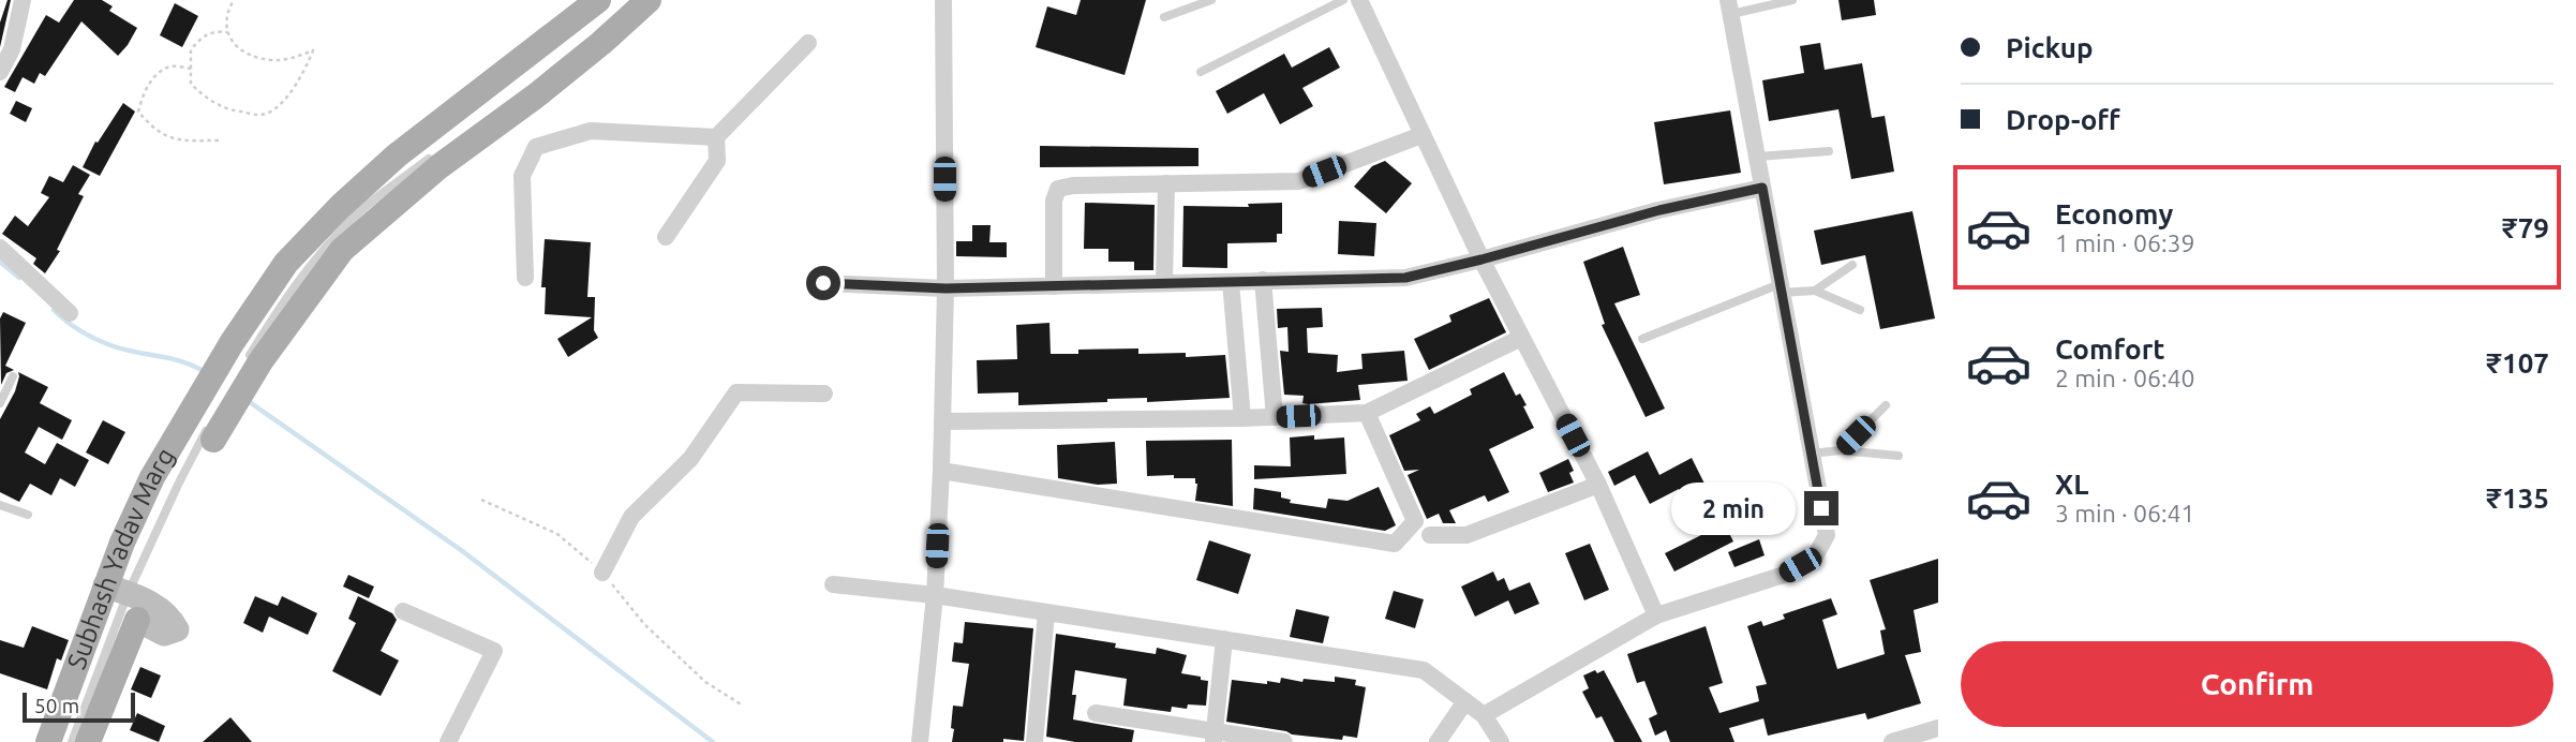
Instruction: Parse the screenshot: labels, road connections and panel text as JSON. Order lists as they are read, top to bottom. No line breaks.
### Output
{"streets":{"main road":["Subhash Yadav Marg"]},"scale_bar":"50 m","page":{"banner":["Pickup","Drop-off"],"list":[{"name":"Economy","note":"1 min · 06:39","value":"₹79"},{"name":"Comfort","note":"2 min · 06:40","value":"₹107"},{"name":"XL","note":"3 min · 06:41","value":"₹135"}],"bubble":"2 min","buttons":"Confirm","scale":"50 m"}}
